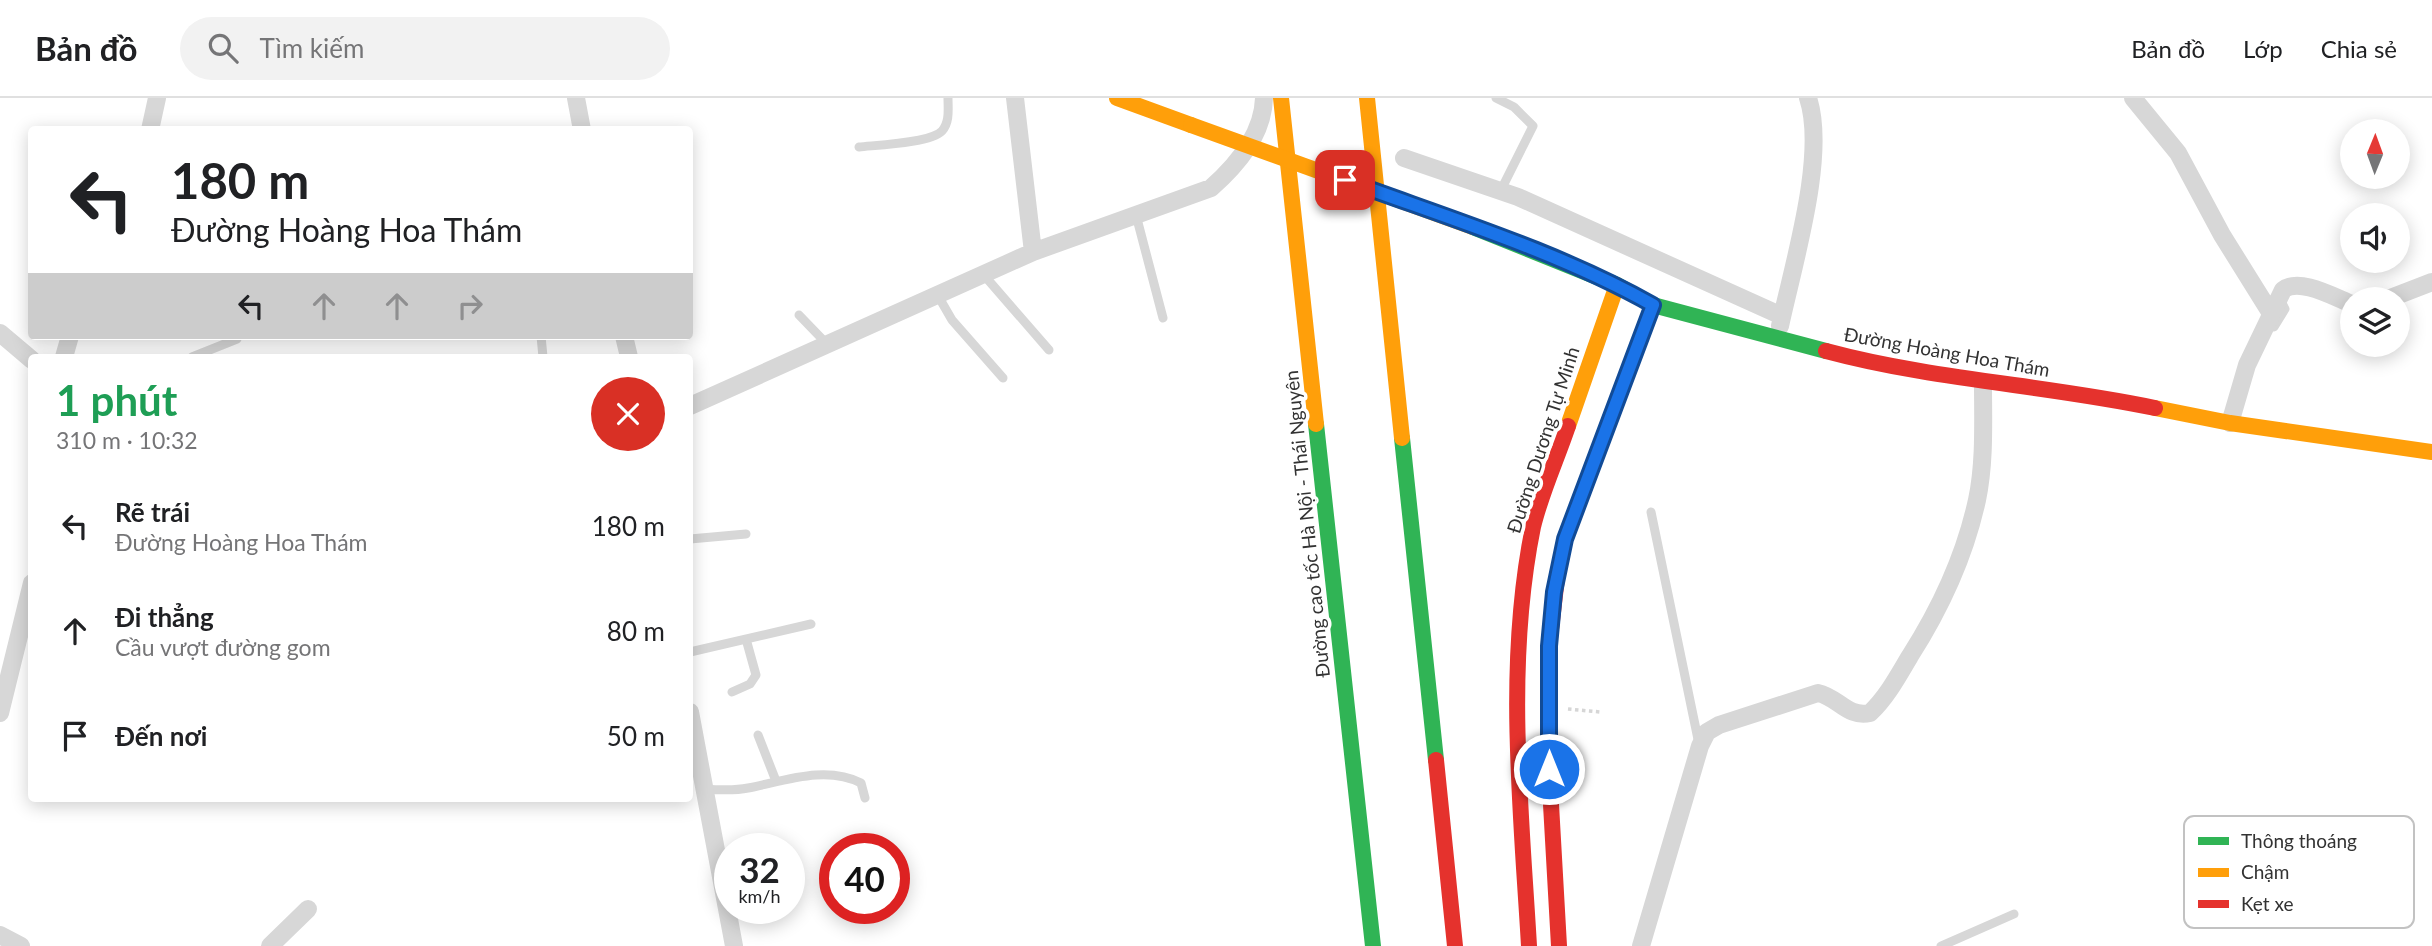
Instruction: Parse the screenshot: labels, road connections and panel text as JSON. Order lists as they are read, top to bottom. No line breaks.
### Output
{"streets":{"main road":["Đường Hoàng Hoa Thám","Đường Dương Tự Minh","Đường cao tốc Hà Nội - Thái Nguyên"]},"crossings":[["Đường Hoàng Hoa Thám","Đường Dương Tự Minh"]],"legend":["Thông thoáng","Chậm","Kẹt xe"],"north":"top","page":{"header":"Bản đồ","search":"Tìm kiếm","nav":["Bản đồ","Lớp","Chia sẻ"],"turn":["180 m","Đường Hoàng Hoa Thám"],"heading":["1 phút","310 m · 10:32"],"list":[{"name":"Rẽ trái","note":"Đường Hoàng Hoa Thám","value":"180 m"},{"name":"Đi thẳng","note":"Cầu vượt đường gom","value":"80 m"},{"name":"Đến nơi","value":"50 m"}],"speed":"32 km/h","limit":"40"}}
